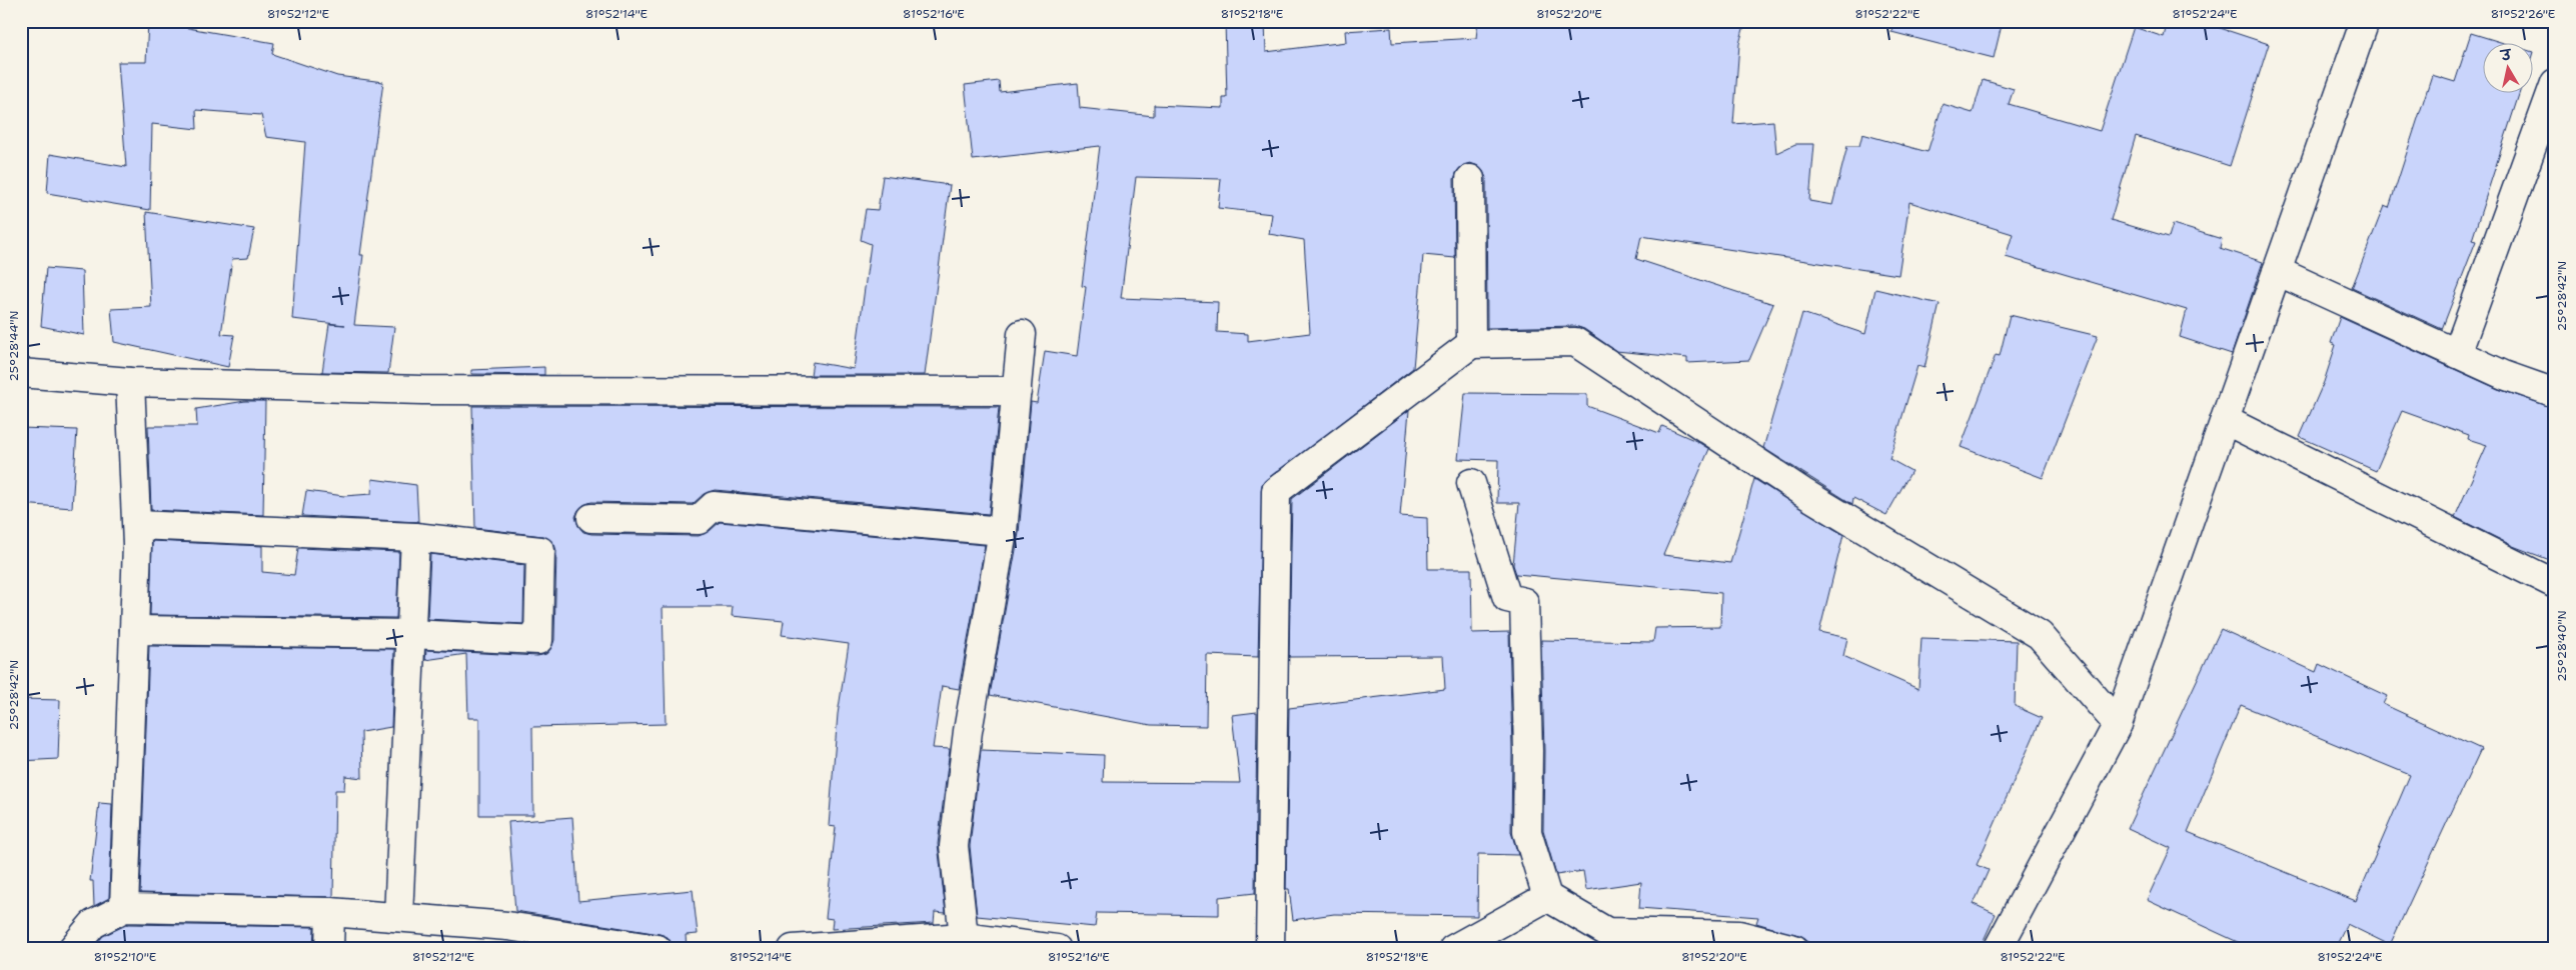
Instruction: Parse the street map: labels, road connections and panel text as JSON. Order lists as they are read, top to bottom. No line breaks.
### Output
{"north":"top","coordinates":["81°52'12\"E","81°52'14\"E","81°52'16\"E","81°52'18\"E","81°52'20\"E","81°52'22\"E","81°52'24\"E","81°52'26\"E","25°28'42\"N","25°28'44\"N","25°28'40\"N","81°52'10\"E"]}
